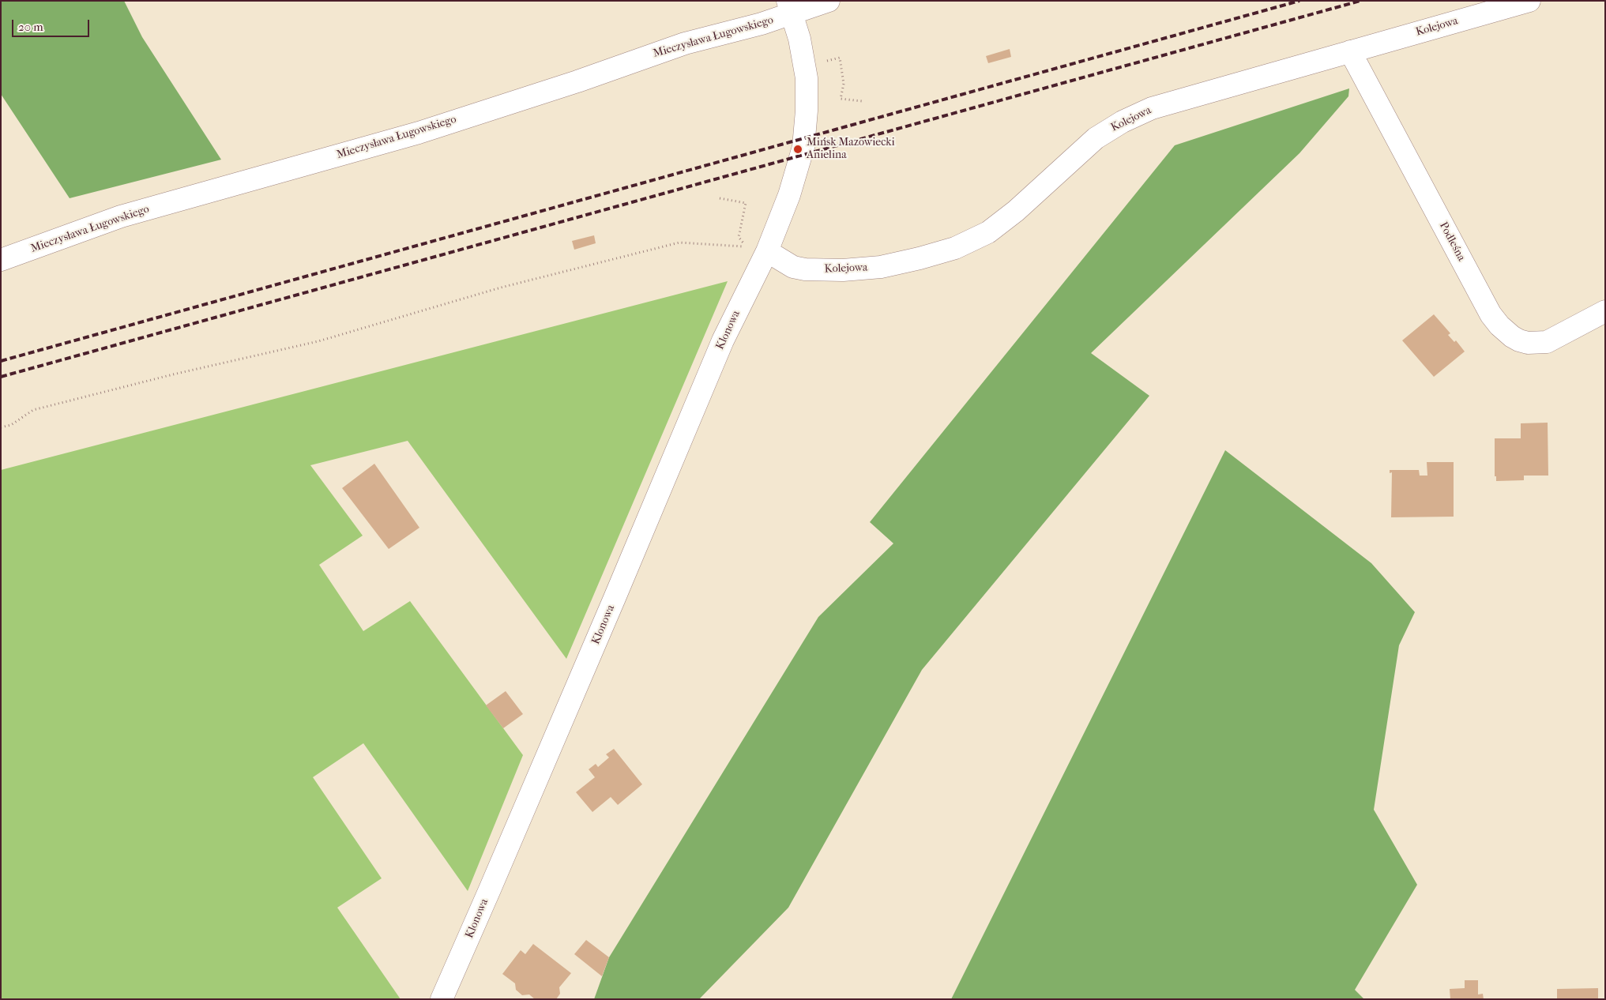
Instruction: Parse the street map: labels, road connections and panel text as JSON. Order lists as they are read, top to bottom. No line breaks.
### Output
{"streets":{"street":["Kolejowa","Mieczysława Ługowskiego","Podleśna","Klonowa"]},"crossings":[["Kolejowa","Podleśna"],["Kolejowa","Klonowa"],["Mieczysława Ługowskiego","Klonowa"]],"places":["Mińsk Mazowiecki Anielina"],"scale_bar":"20 m"}
